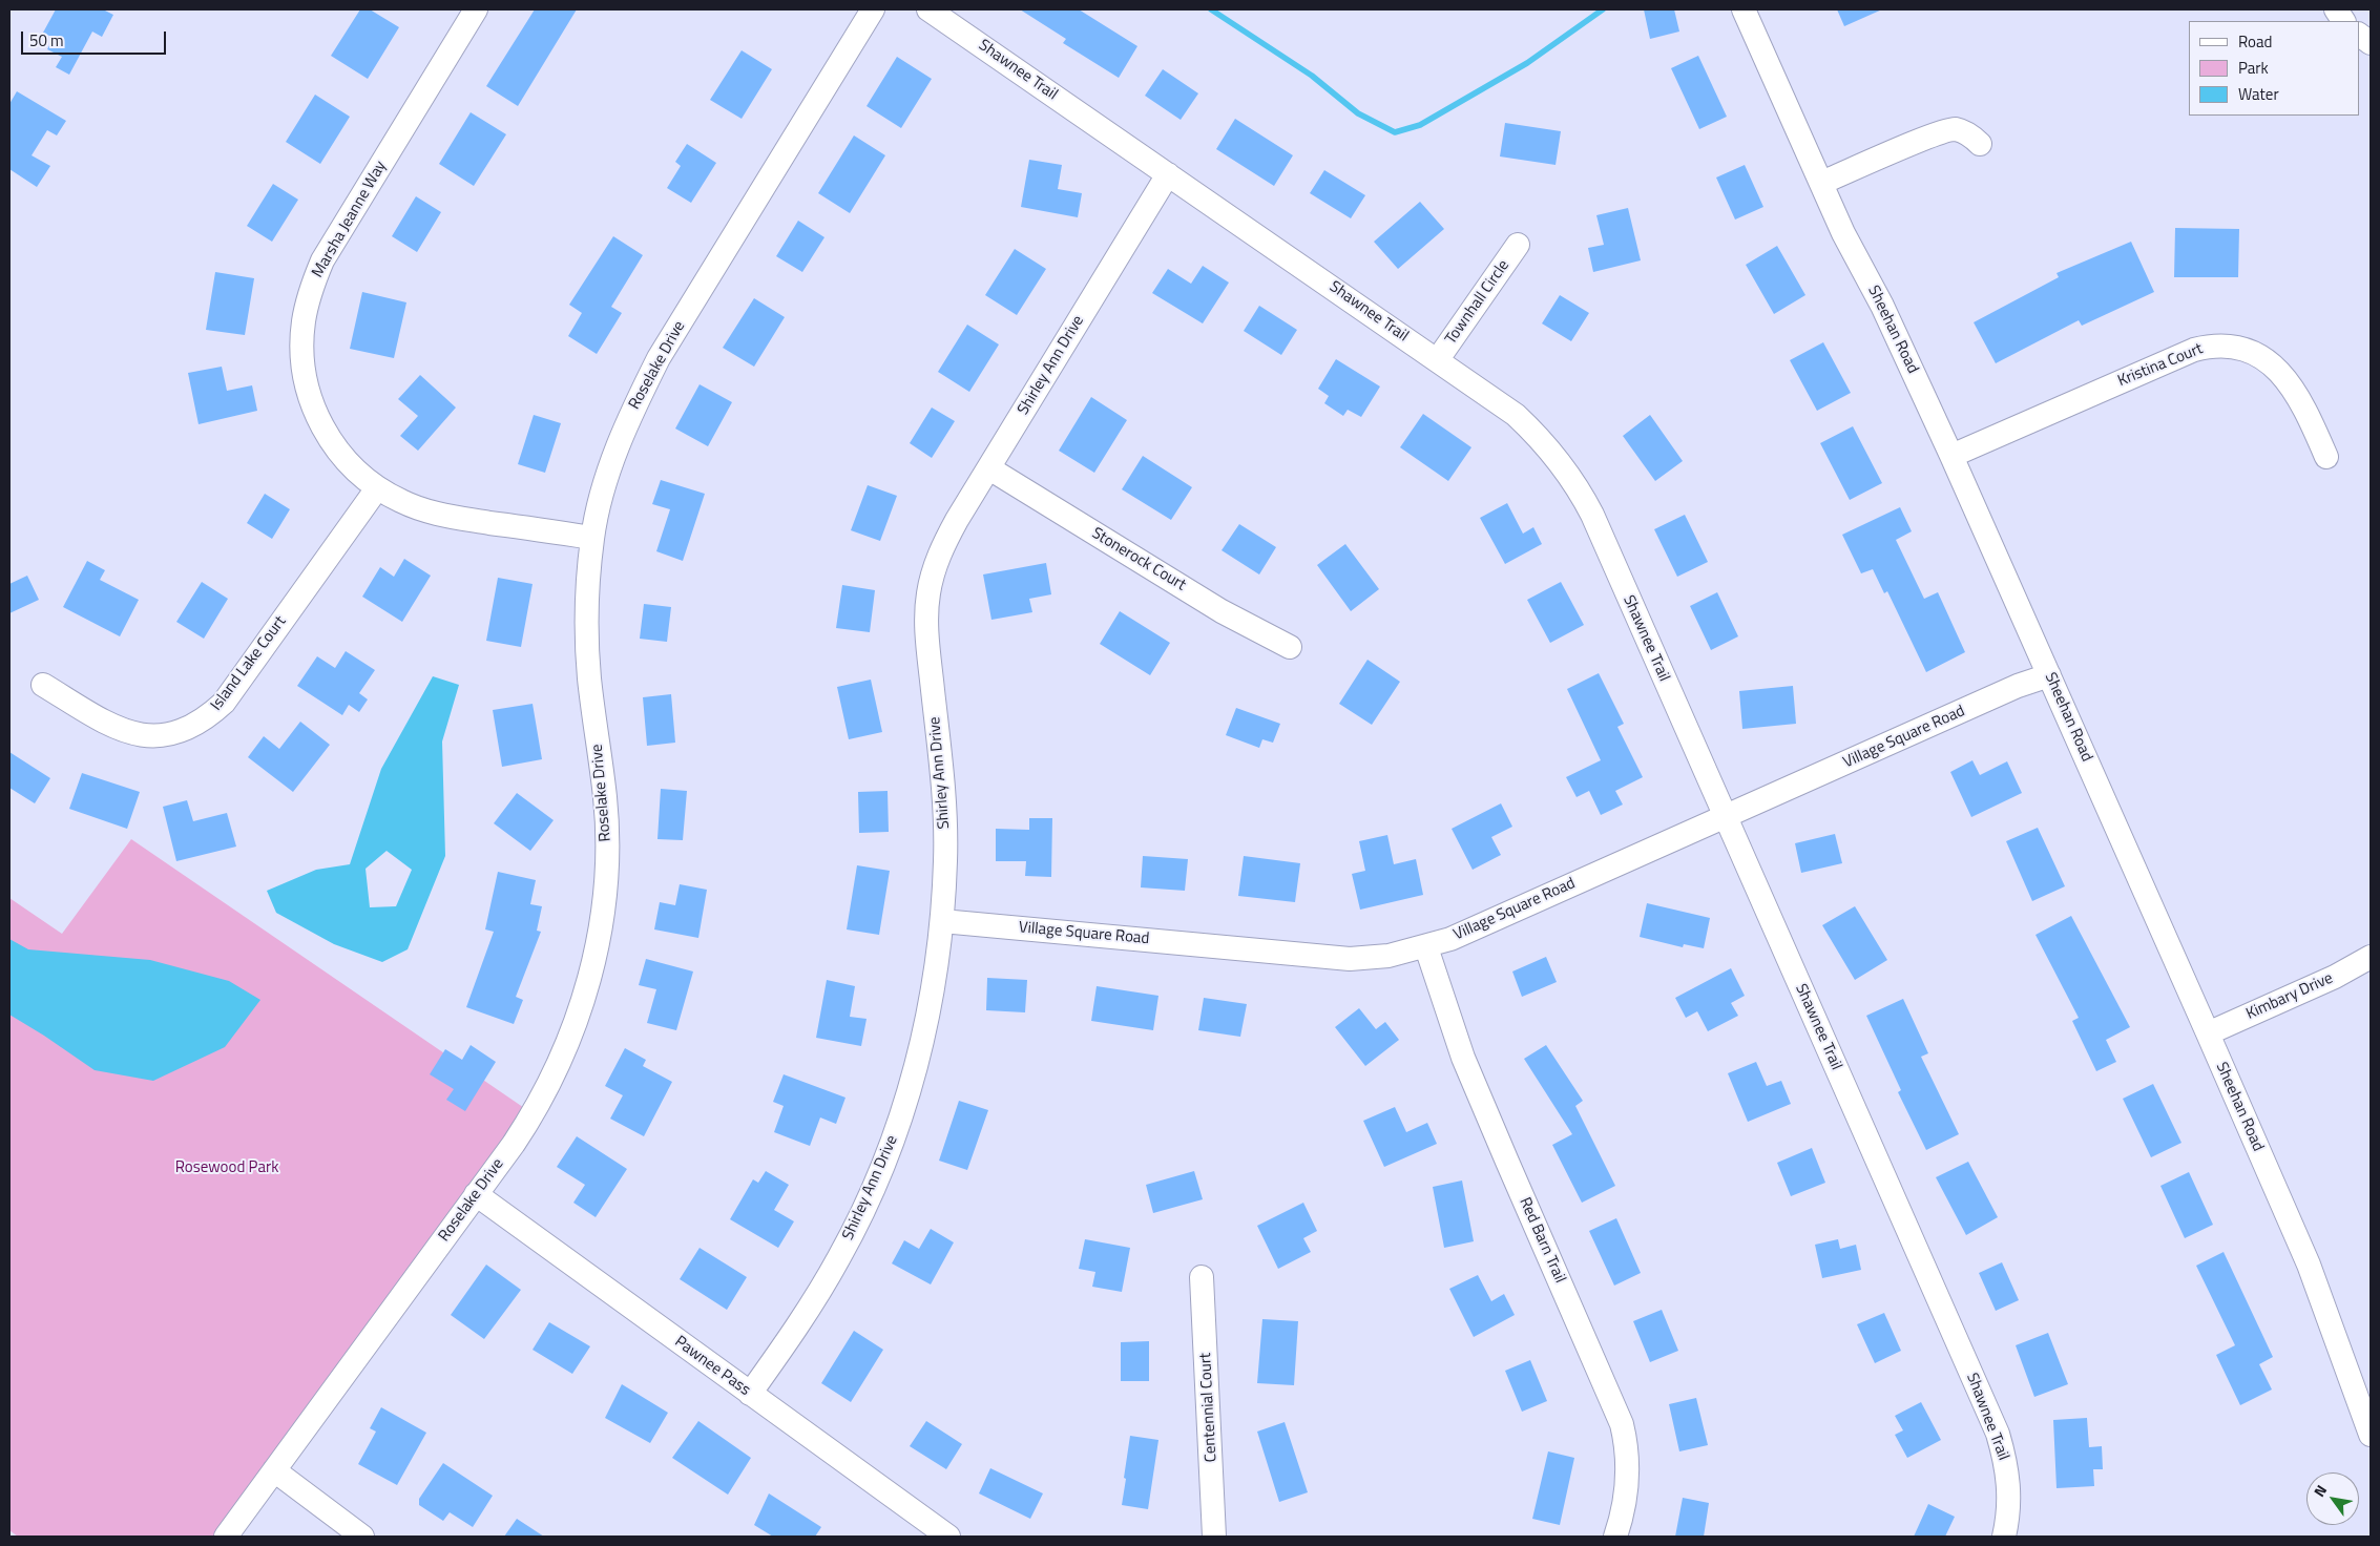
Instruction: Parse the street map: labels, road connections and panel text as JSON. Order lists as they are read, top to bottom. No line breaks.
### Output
{"streets":{"street":["Shawnee Trail","Marsha Jeanne Way","Townhall Circle","Sheehan Road","Roselake Drive","Shirley Ann Drive","Kristina Court","Stonerock Court","Island Lake Court","Village Square Road","Kimbary Drive","Red Barn Trail","Pawnee Pass","Centennial Court"]},"crossings":[["Shawnee Trail","Townhall Circle"],["Shawnee Trail","Shirley Ann Drive"],["Shawnee Trail","Village Square Road"],["Marsha Jeanne Way","Roselake Drive"],["Marsha Jeanne Way","Island Lake Court"],["Sheehan Road","Kristina Court"],["Sheehan Road","Village Square Road"],["Sheehan Road","Kimbary Drive"],["Roselake Drive","Pawnee Pass"],["Shirley Ann Drive","Stonerock Court"],["Shirley Ann Drive","Village Square Road"],["Shirley Ann Drive","Pawnee Pass"],["Village Square Road","Red Barn Trail"]],"parks":["Rosewood Park"],"legend":["Road","Park","Water"],"scale_bar":"50 m","north":"top left"}
